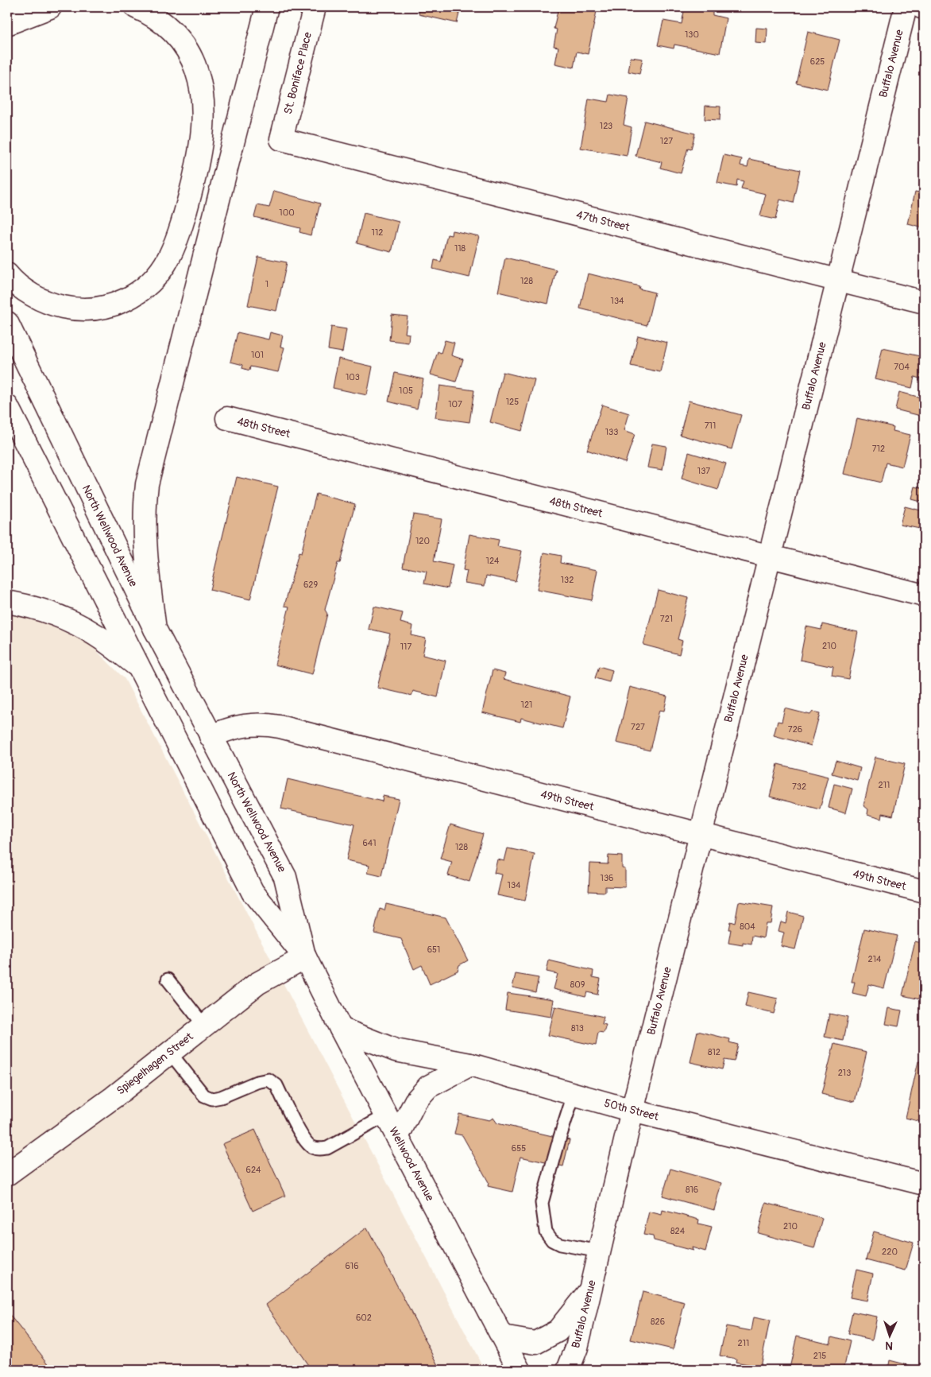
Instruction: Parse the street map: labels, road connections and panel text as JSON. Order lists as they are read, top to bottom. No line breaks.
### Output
{"streets":{"main road":["Buffalo Avenue","St. Boniface Place","47th Street","48th Street","North Wellwood Avenue","49th Street","Spiegelhagen Street","50th Street","Wellwood Avenue"]},"crossings":[["Buffalo Avenue","47th Street"],["Buffalo Avenue","48th Street"],["Buffalo Avenue","49th Street"],["Buffalo Avenue","50th Street"],["St. Boniface Place","47th Street"],["North Wellwood Avenue","49th Street"],["North Wellwood Avenue","Spiegelhagen Street"],["North Wellwood Avenue","Wellwood Avenue"],["Spiegelhagen Street","Wellwood Avenue"],["50th Street","Wellwood Avenue"]],"house_numbers":["130","625","123","127","100","112","118","128","1","134","101","704","103","105","125","107","711","133","712","137","120","124","132","629","721","210","117","121","727","726","211","732","641","128","136","134","804","651","214","809","813","812","213","655","624","816","210","824","220","616","602","826","211","215"],"north":"bottom"}
